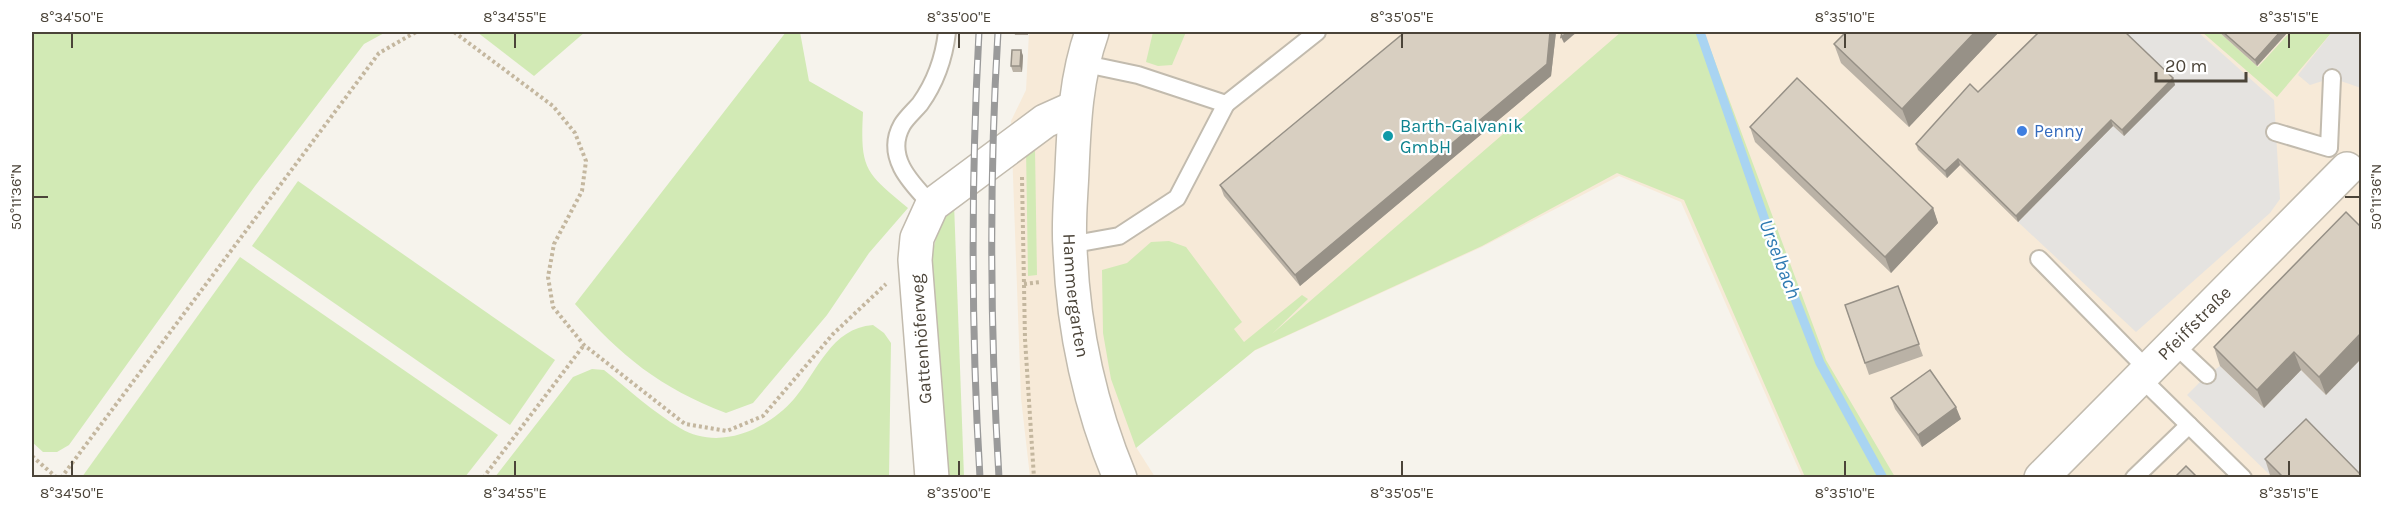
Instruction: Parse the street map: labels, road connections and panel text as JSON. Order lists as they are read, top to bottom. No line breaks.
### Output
{"streets":{"street":["Hammergarten","Pfeiffstraße","Gattenhöferweg"]},"crossings":[["Hammergarten","Gattenhöferweg"]],"water":["Urselbach"],"places":["Penny","Barth-Galvanik GmbH"],"scale_bar":"20 m","coordinates":["8°34'50\"E","8°34'55\"E","8°35'00\"E","8°35'05\"E","8°35'10\"E","8°35'15\"E","50°11'36\"N"]}
